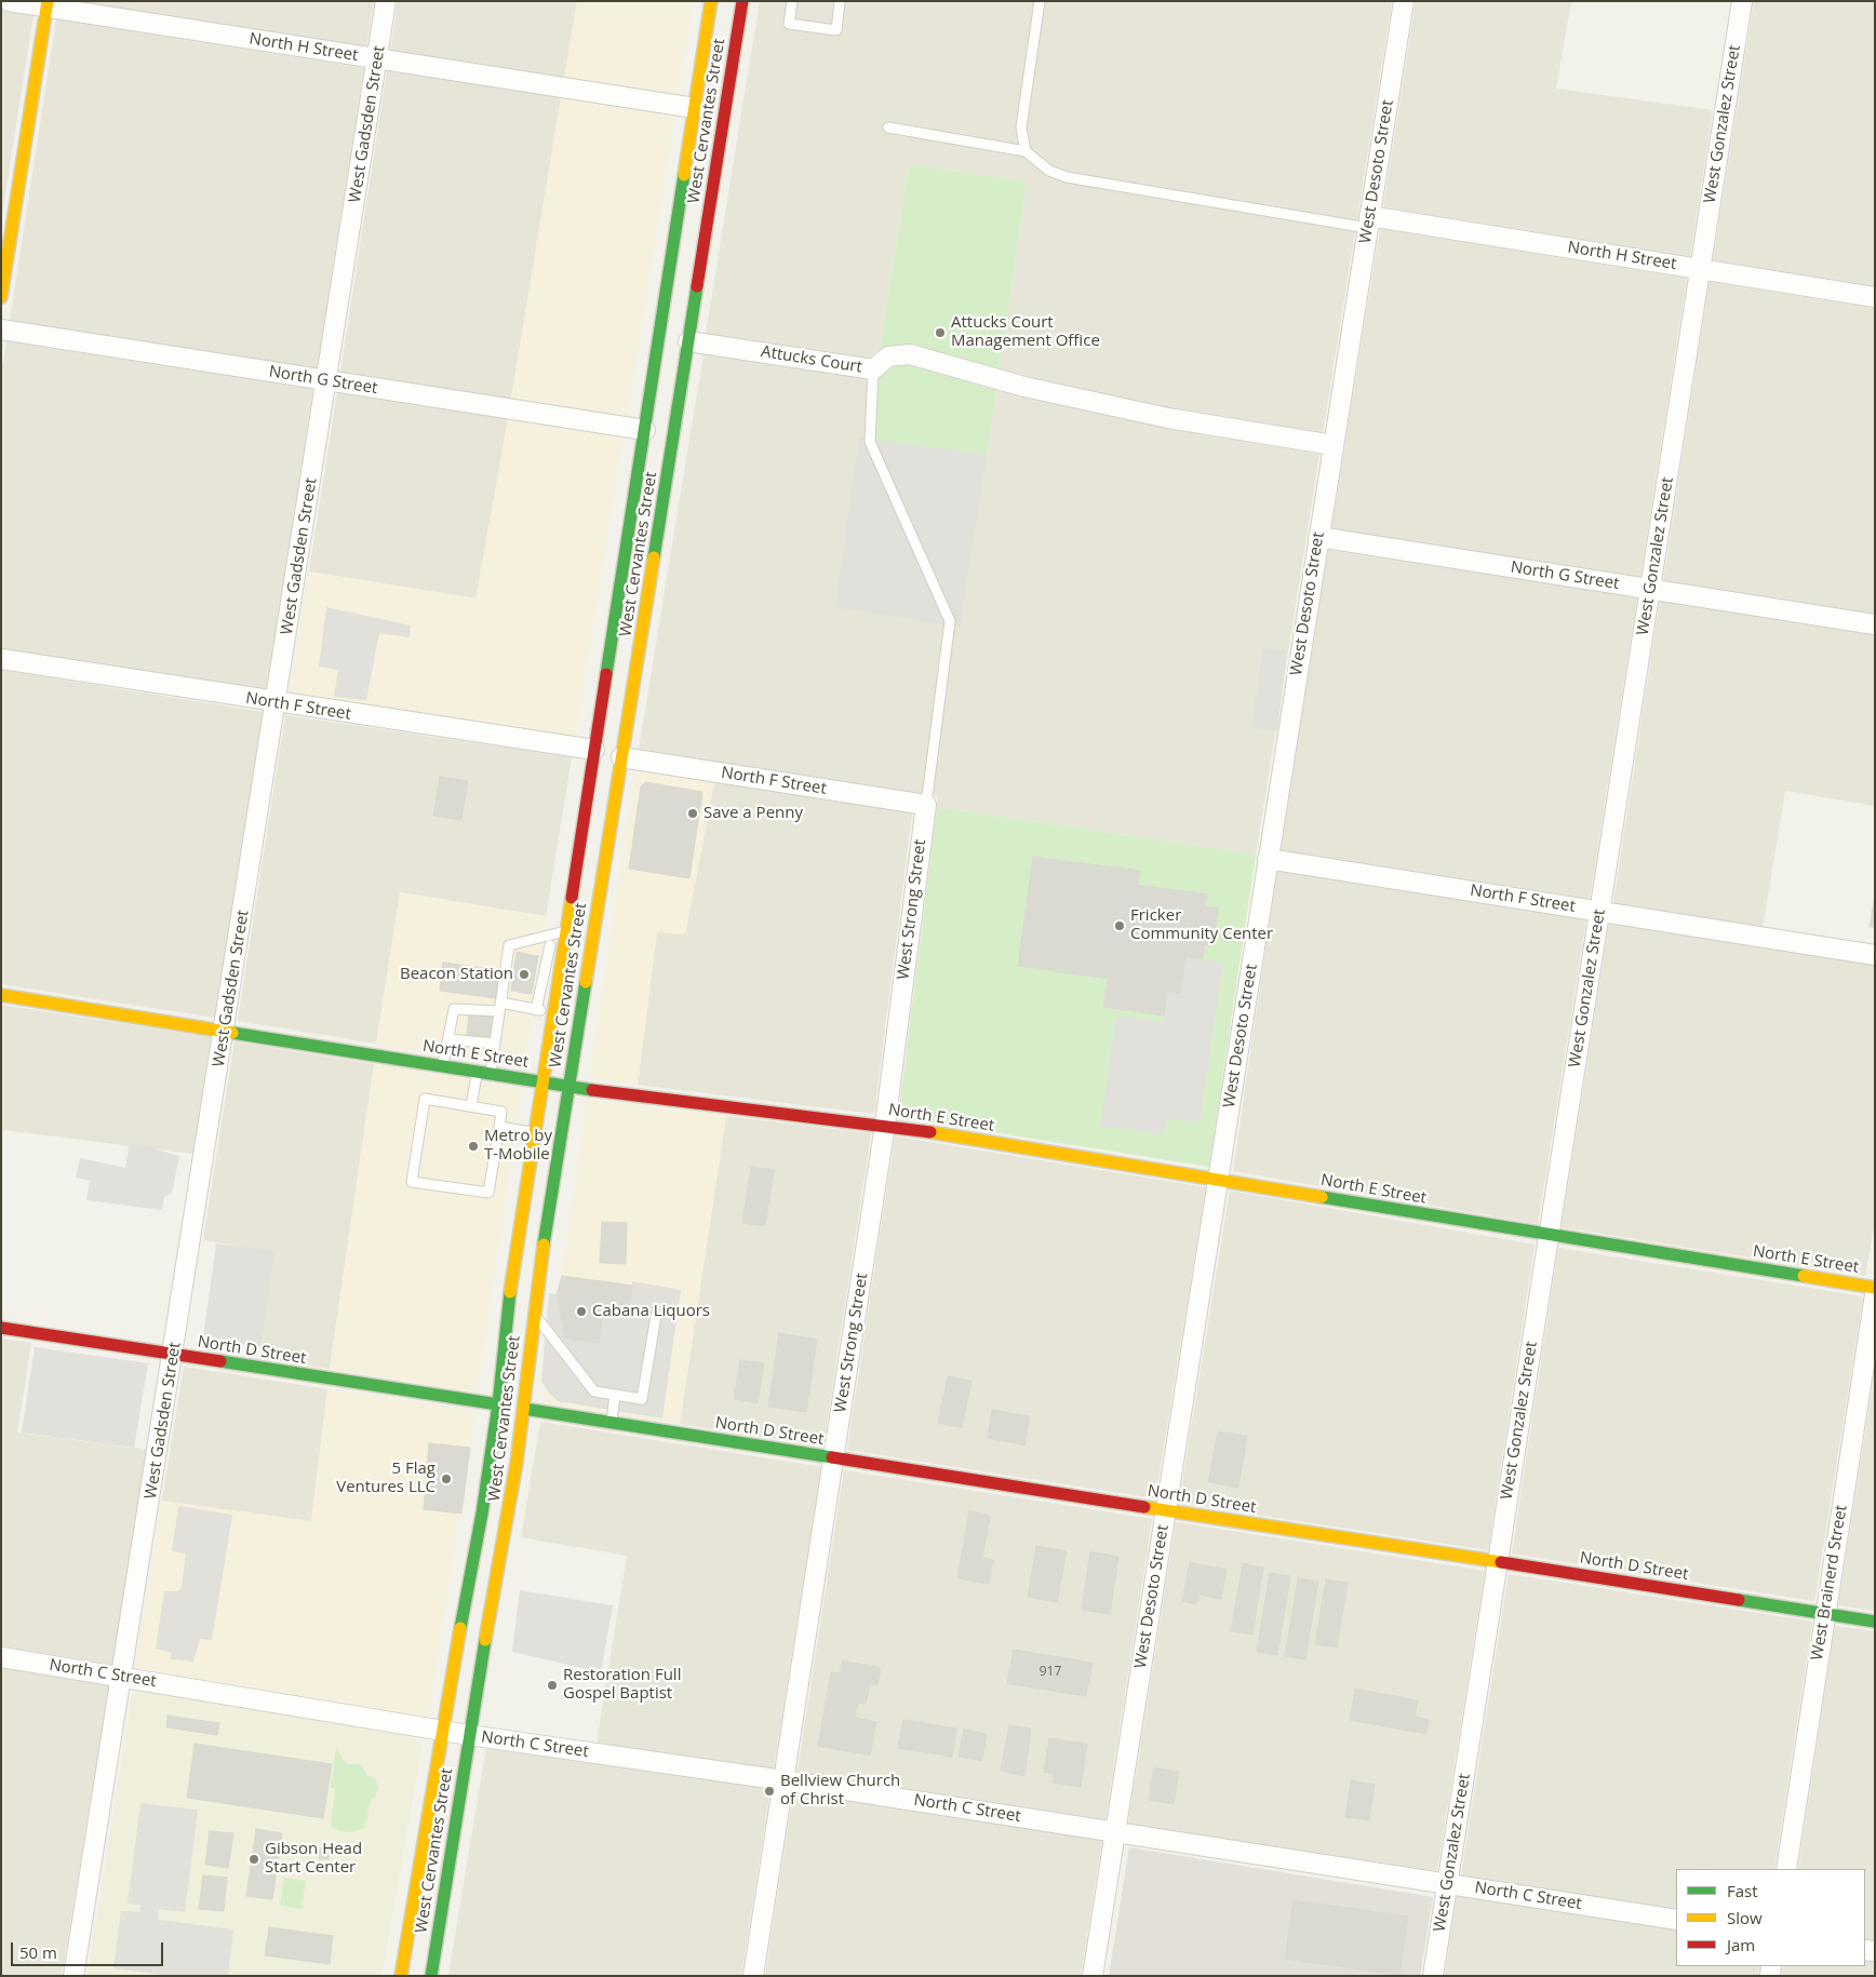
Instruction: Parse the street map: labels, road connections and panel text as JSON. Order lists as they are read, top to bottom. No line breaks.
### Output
{"streets":{"main road":["West Cervantes Street","North E Street","North D Street"],"street":["North H Street","West Gadsden Street","West Gonzalez Street","West Desoto Street","Attucks Court","North G Street","North F Street","West Strong Street","West Brainerd Street","North C Street"]},"crossings":[["North H Street","West Cervantes Street"],["North H Street","West Gadsden Street"],["North H Street","West Gonzalez Street"],["North H Street","West Desoto Street"],["West Cervantes Street","Attucks Court"],["West Cervantes Street","North G Street"],["West Cervantes Street","North F Street"],["West Cervantes Street","North E Street"],["West Cervantes Street","North D Street"],["West Cervantes Street","North C Street"],["West Gadsden Street","North G Street"],["West Gadsden Street","North F Street"],["West Gadsden Street","North E Street"],["West Gadsden Street","North D Street"],["West Gadsden Street","North C Street"],["West Gonzalez Street","North G Street"],["West Gonzalez Street","North F Street"],["West Gonzalez Street","North E Street"],["West Gonzalez Street","North D Street"],["West Gonzalez Street","North C Street"],["West Desoto Street","Attucks Court"],["West Desoto Street","North G Street"],["West Desoto Street","North F Street"],["West Desoto Street","North E Street"],["West Desoto Street","North D Street"],["West Desoto Street","North C Street"],["North F Street","West Strong Street"],["West Strong Street","North E Street"],["West Strong Street","North D Street"],["West Strong Street","North C Street"],["North D Street","West Brainerd Street"]],"places":["Attucks Court Management Office","Save a Penny","Fricker Community Center","Beacon Station","Metro by T-Mobile","Cabana Liquors","5 Flag Ventures LLC","Restoration Full Gospel Baptist","Bellview Church of Christ","Gibson Head Start Center"],"house_numbers":["917"],"legend":["Fast","Slow","Jam"],"scale_bar":"50 m"}
